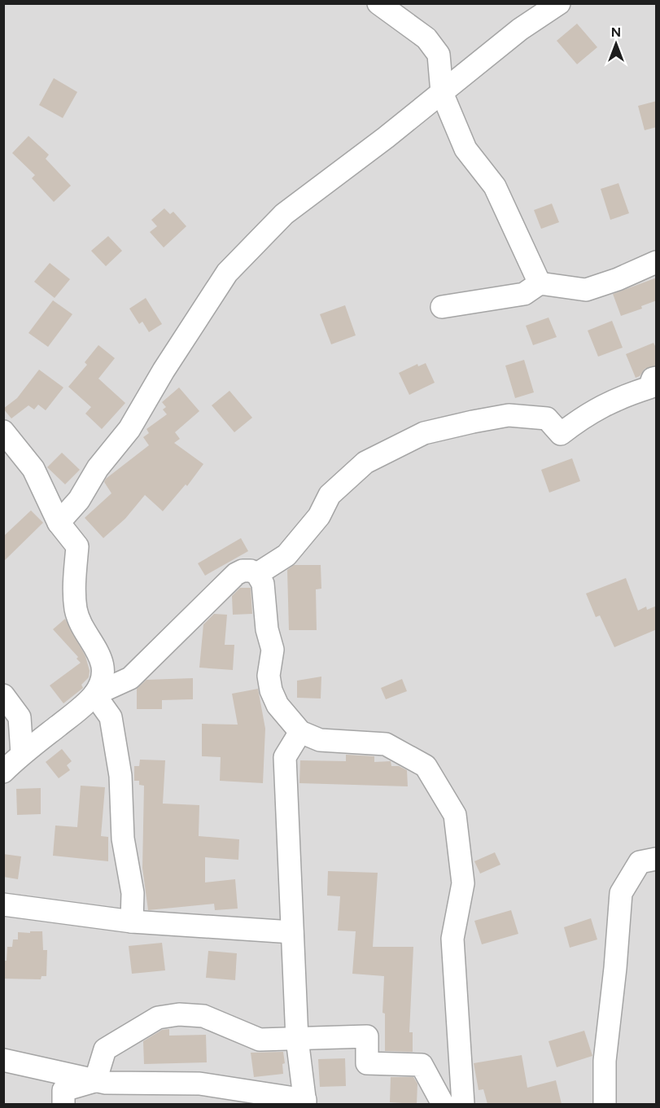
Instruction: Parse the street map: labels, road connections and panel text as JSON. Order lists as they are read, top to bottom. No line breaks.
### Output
{"north":"top"}
